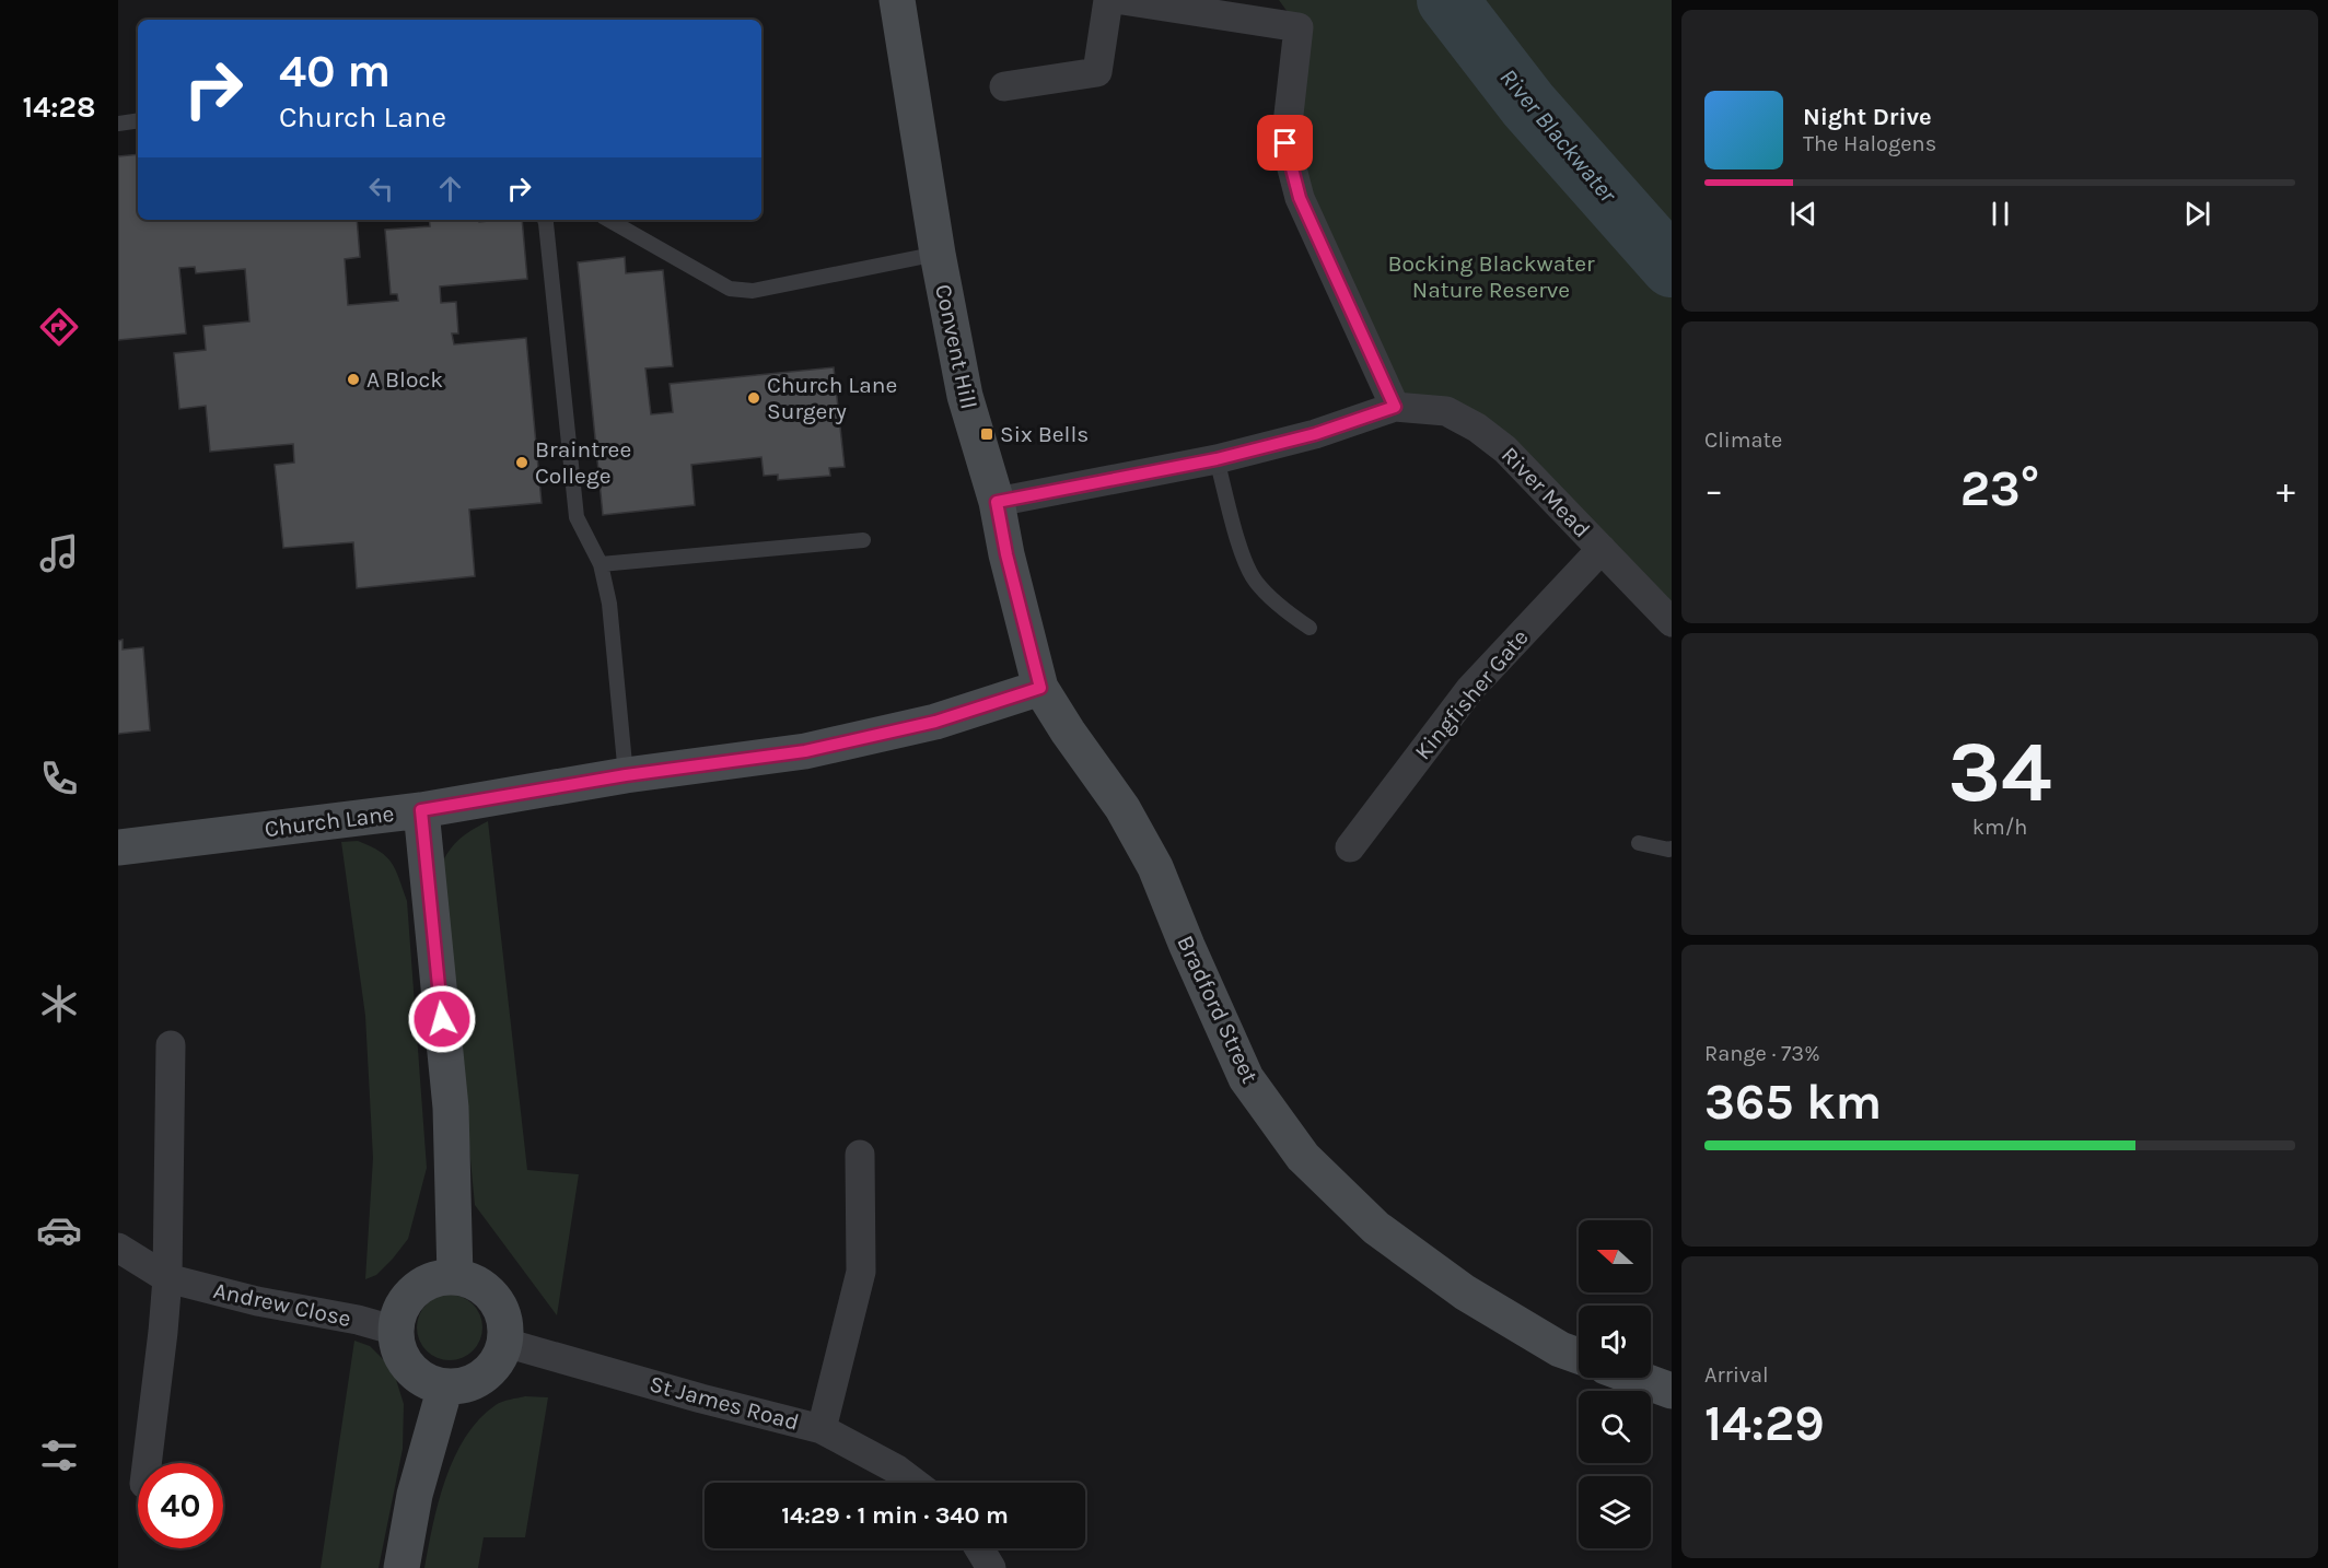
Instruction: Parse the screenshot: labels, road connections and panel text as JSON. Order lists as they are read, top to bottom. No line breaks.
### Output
{"streets":{"street":["Convent Hill","River Mead","Kingfisher Gate","Church Lane","Bradford Street","Andrew Close","St James Road"]},"crossings":[["Convent Hill","River Mead"],["Convent Hill","Church Lane"],["Convent Hill","Bradford Street"],["River Mead","Kingfisher Gate"],["Church Lane","Bradford Street"],["Andrew Close","St James Road"]],"water":["River Blackwater"],"parks":["Bocking Blackwater Nature Reserve"],"places":{"other":["A Block","Church Lane Surgery","Braintree College"],"transit":["Six Bells"]},"north":"left","page":{"tabs":"14:28","turn":["40 m","Church Lane"],"song":["Night Drive","The Halogens"],"tile":["Climate",["34","km/h"],["Range · 73%","365 km"],["Arrival","14:29"]],"heat":["−","23°","+"],"limit":"40","trip":"14:29 · 1 min · 340 m"}}
